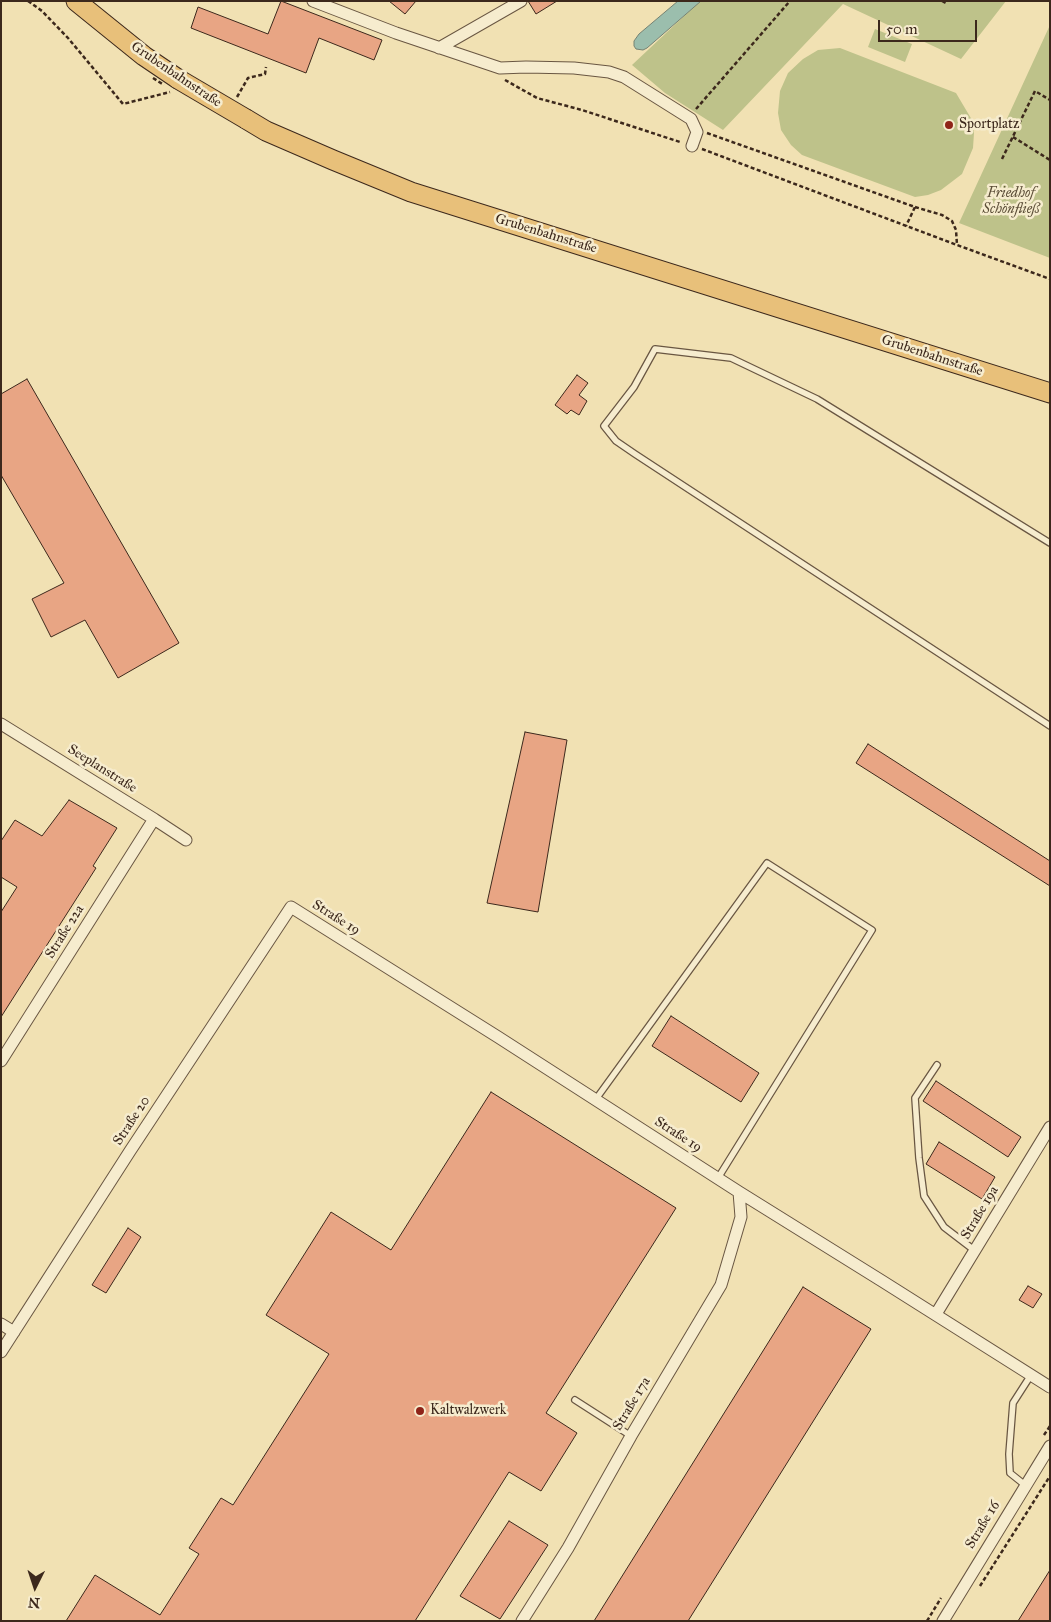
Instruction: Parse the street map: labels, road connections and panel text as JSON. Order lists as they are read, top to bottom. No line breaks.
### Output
{"streets":{"main road":["Grubenbahnstraße"],"street":["Seeplanstraße","Straße 19","Straße 22a","Straße 20","Straße 19a","Straße 17a","Straße 16"]},"crossings":[["Seeplanstraße","Straße 22a"],["Straße 19","Straße 20"],["Straße 19","Straße 19a"],["Straße 19","Straße 17a"]],"parks":["Friedhof Schönfließ"],"places":["Sportplatz","Kaltwalzwerk"],"scale_bar":"50 m","north":"bottom"}
